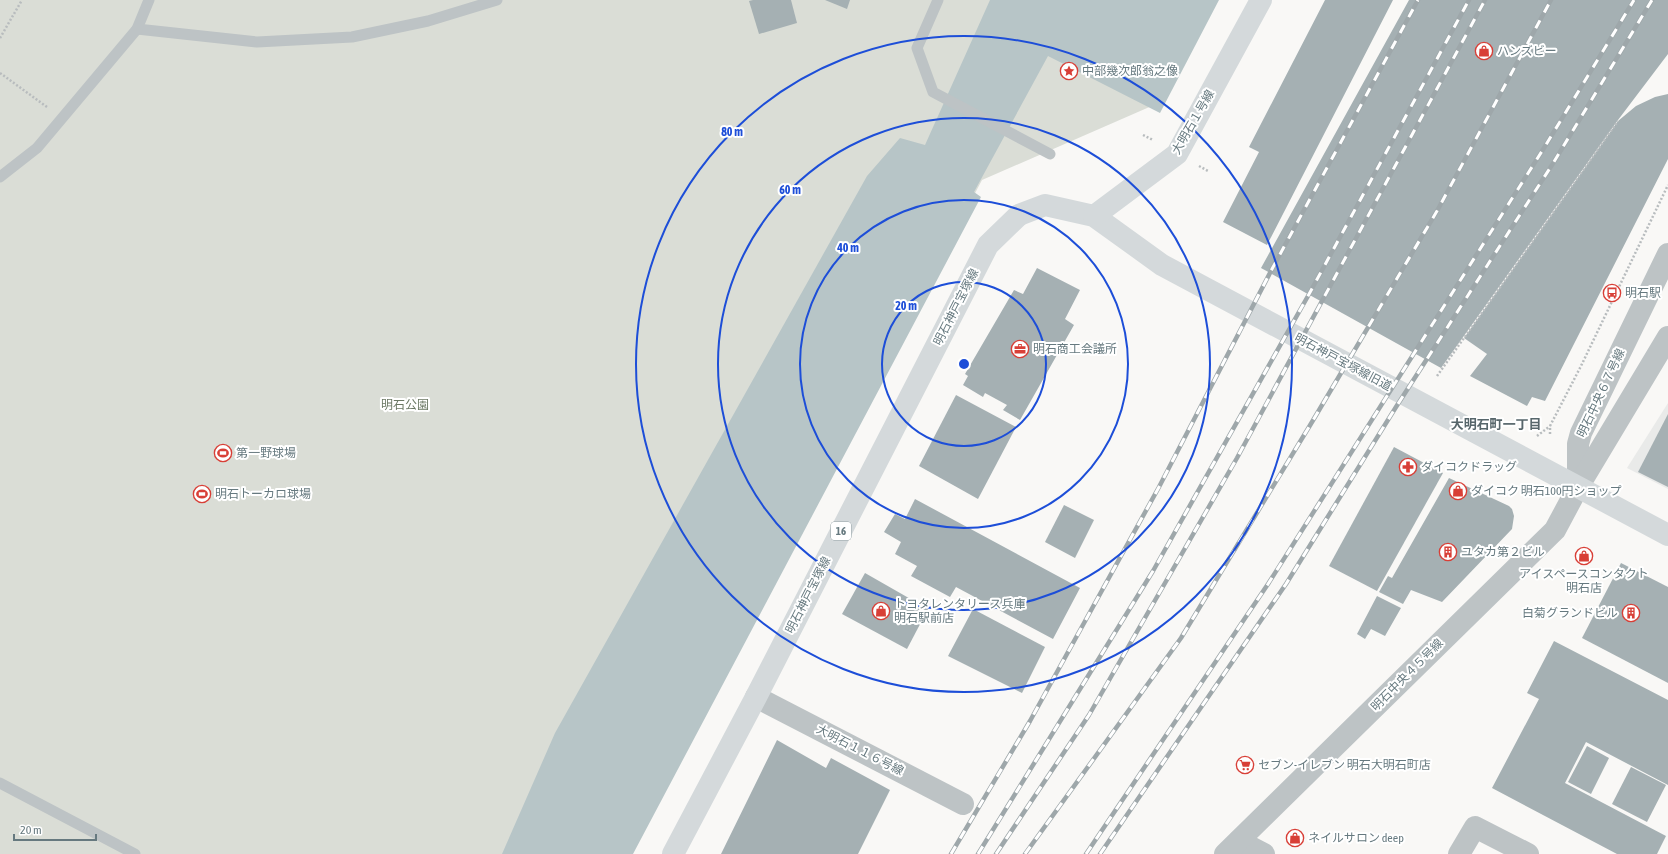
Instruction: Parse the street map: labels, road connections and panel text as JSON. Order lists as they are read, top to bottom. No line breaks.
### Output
{"streets":{"street":["大明石１号線","明石神戸宝塚線","明石神戸宝塚線旧道","明石中央６７号線","16","明石中央４５号線","大明石１１６号線"]},"crossings":[["大明石１号線","明石神戸宝塚線旧道"],["明石神戸宝塚線","明石神戸宝塚線旧道"],["明石神戸宝塚線","大明石１１６号線"],["明石神戸宝塚線旧道","明石中央６７号線"],["明石神戸宝塚線旧道","明石中央４５号線"],["明石中央６７号線","明石中央４５号線"]],"districts":["大明石町一丁目"],"parks":["明石公園"],"places":{"shop":["ハンズビー","ダイコク 明石100円ショップ","アイスペースコンタクト 明石店","トヨタレンタリース兵庫 明石駅前店","ネイルサロン deep"],"place":["中部幾次郎翁之像"],"bus stop":["明石駅"],"office":["明石商工会議所"],"sports":["第一野球場","明石トーカロ球場"],"pharmacy":["ダイコクドラッグ"],"building":["ユタカ第２ビル","白菊グランドビル"],"supermarket":["セブン-イレブン 明石大明石町店"]},"scale_bar":"20 m","rings":["80 m","60 m","40 m","20 m"]}
